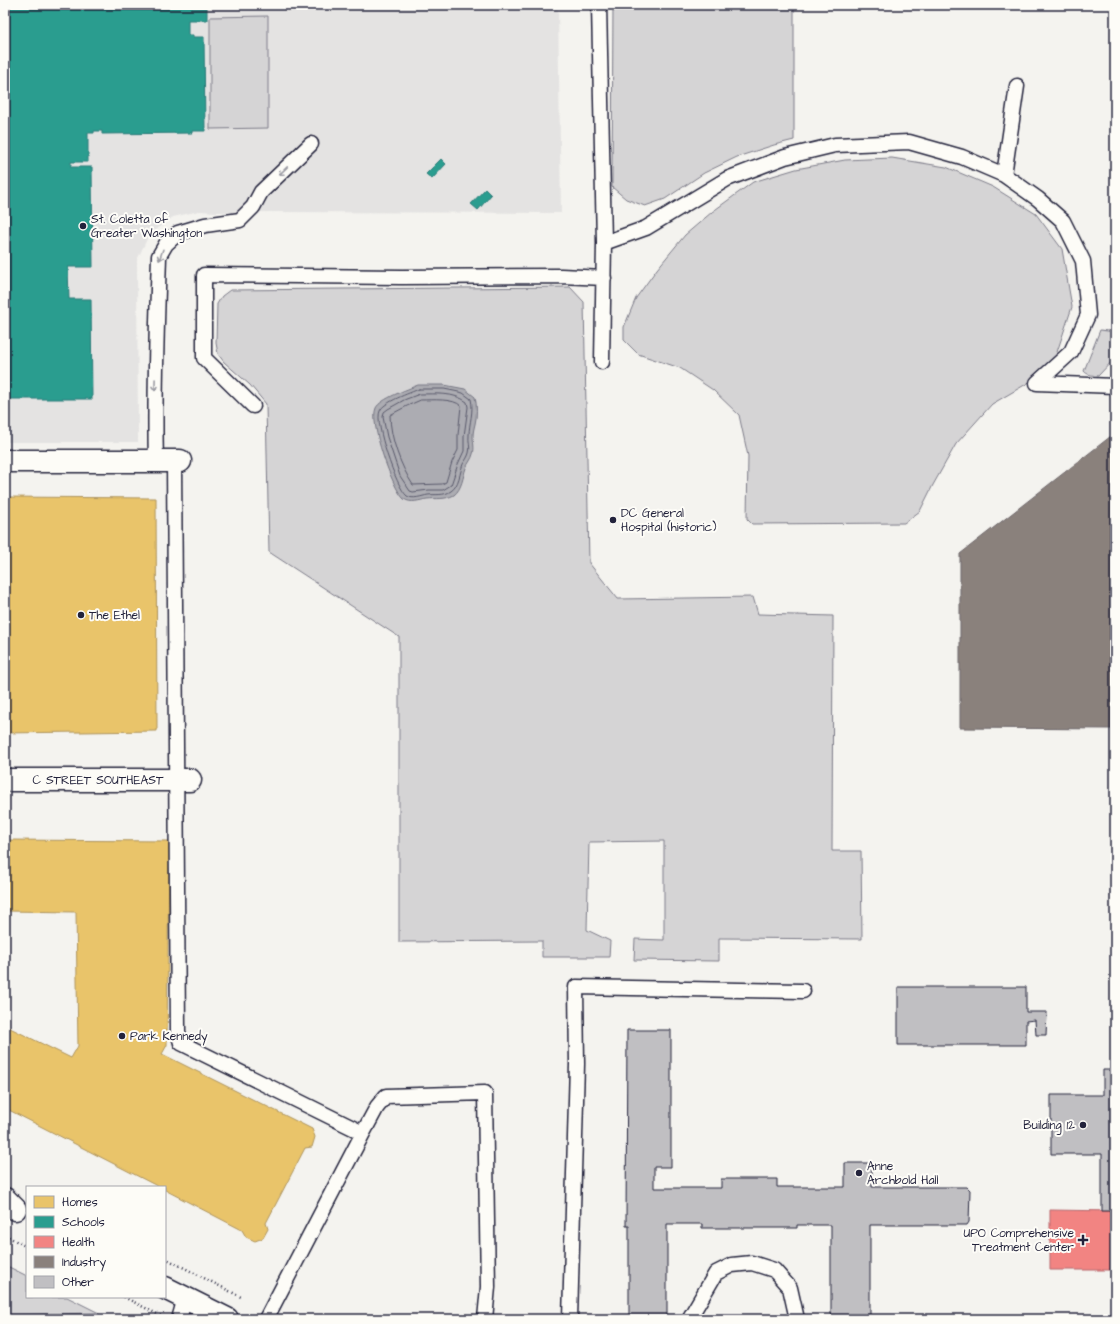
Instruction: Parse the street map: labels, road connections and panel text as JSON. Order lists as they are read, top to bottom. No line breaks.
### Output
{"streets":{"street":["C STREET SOUTHEAST"]},"places":{"other":["St. Coletta of Greater Washington","DC General Hospital (historic)","The Ethel","Park Kennedy","Building 12","Anne Archbold Hall"],"health":["UPO Comprehensive Treatment Center"]},"legend":["Homes","Schools","Health","Industry","Other"]}
